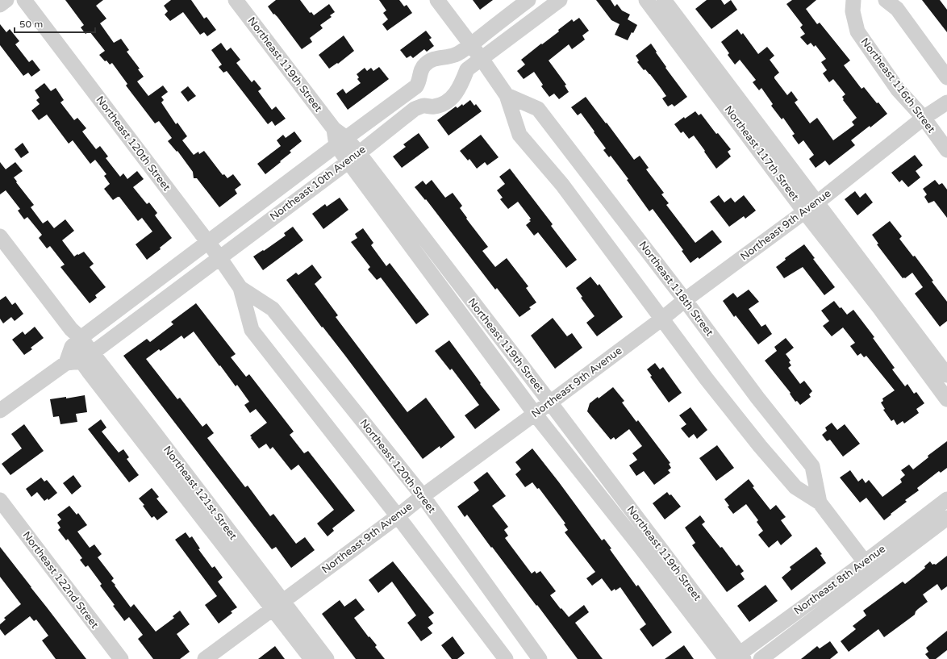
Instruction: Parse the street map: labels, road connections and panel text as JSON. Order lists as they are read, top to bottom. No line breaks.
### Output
{"streets":{"street":["Northeast 119th Street","Northeast 116th Street","Northeast 120th Street","Northeast 117th Street","Northeast 10th Avenue","Northeast 9th Avenue","Northeast 118th Street","Northeast 121st Street","Northeast 122nd Street","Northeast 8th Avenue"]},"crossings":[["Northeast 119th Street","Northeast 10th Avenue"],["Northeast 119th Street","Northeast 9th Avenue"],["Northeast 119th Street","Northeast 8th Avenue"],["Northeast 116th Street","Northeast 9th Avenue"],["Northeast 120th Street","Northeast 10th Avenue"],["Northeast 120th Street","Northeast 9th Avenue"],["Northeast 117th Street","Northeast 9th Avenue"],["Northeast 10th Avenue","Northeast 118th Street"],["Northeast 10th Avenue","Northeast 121st Street"],["Northeast 9th Avenue","Northeast 118th Street"],["Northeast 9th Avenue","Northeast 121st Street"],["Northeast 118th Street","Northeast 8th Avenue"]],"scale_bar":"50 m"}
